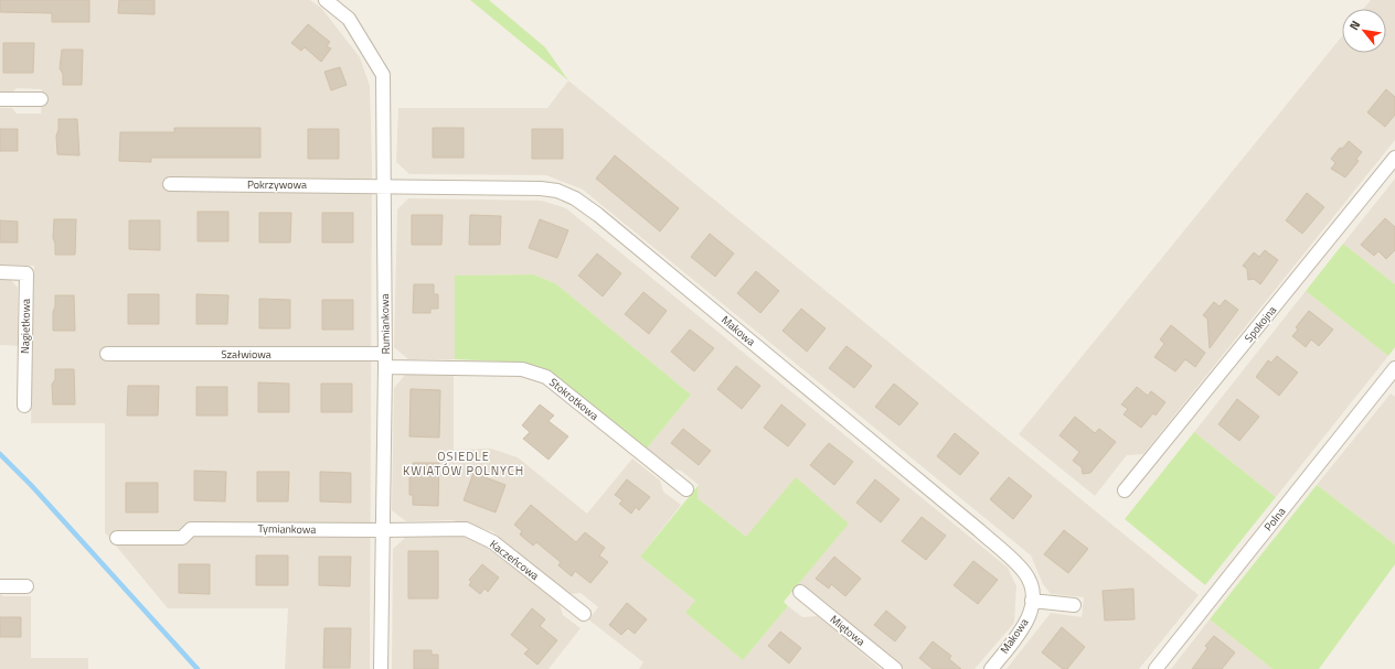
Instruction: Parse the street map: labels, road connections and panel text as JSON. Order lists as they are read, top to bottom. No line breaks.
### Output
{"streets":{"street":["Pokrzywowa","Rumiankowa","Spokojna","Nagietkowa","Makowa","Szałwiowa","Stokrotkowa","Polna","Tymiankowa","Kaczeńcowa","Miętowa"]},"crossings":[["Pokrzywowa","Rumiankowa"],["Pokrzywowa","Makowa"],["Rumiankowa","Makowa"],["Rumiankowa","Szałwiowa"],["Rumiankowa","Stokrotkowa"],["Rumiankowa","Tymiankowa"],["Rumiankowa","Kaczeńcowa"],["Szałwiowa","Stokrotkowa"],["Tymiankowa","Kaczeńcowa"]],"districts":["OSIEDLE KWIATÓW POLNYCH"],"north":"top left"}
